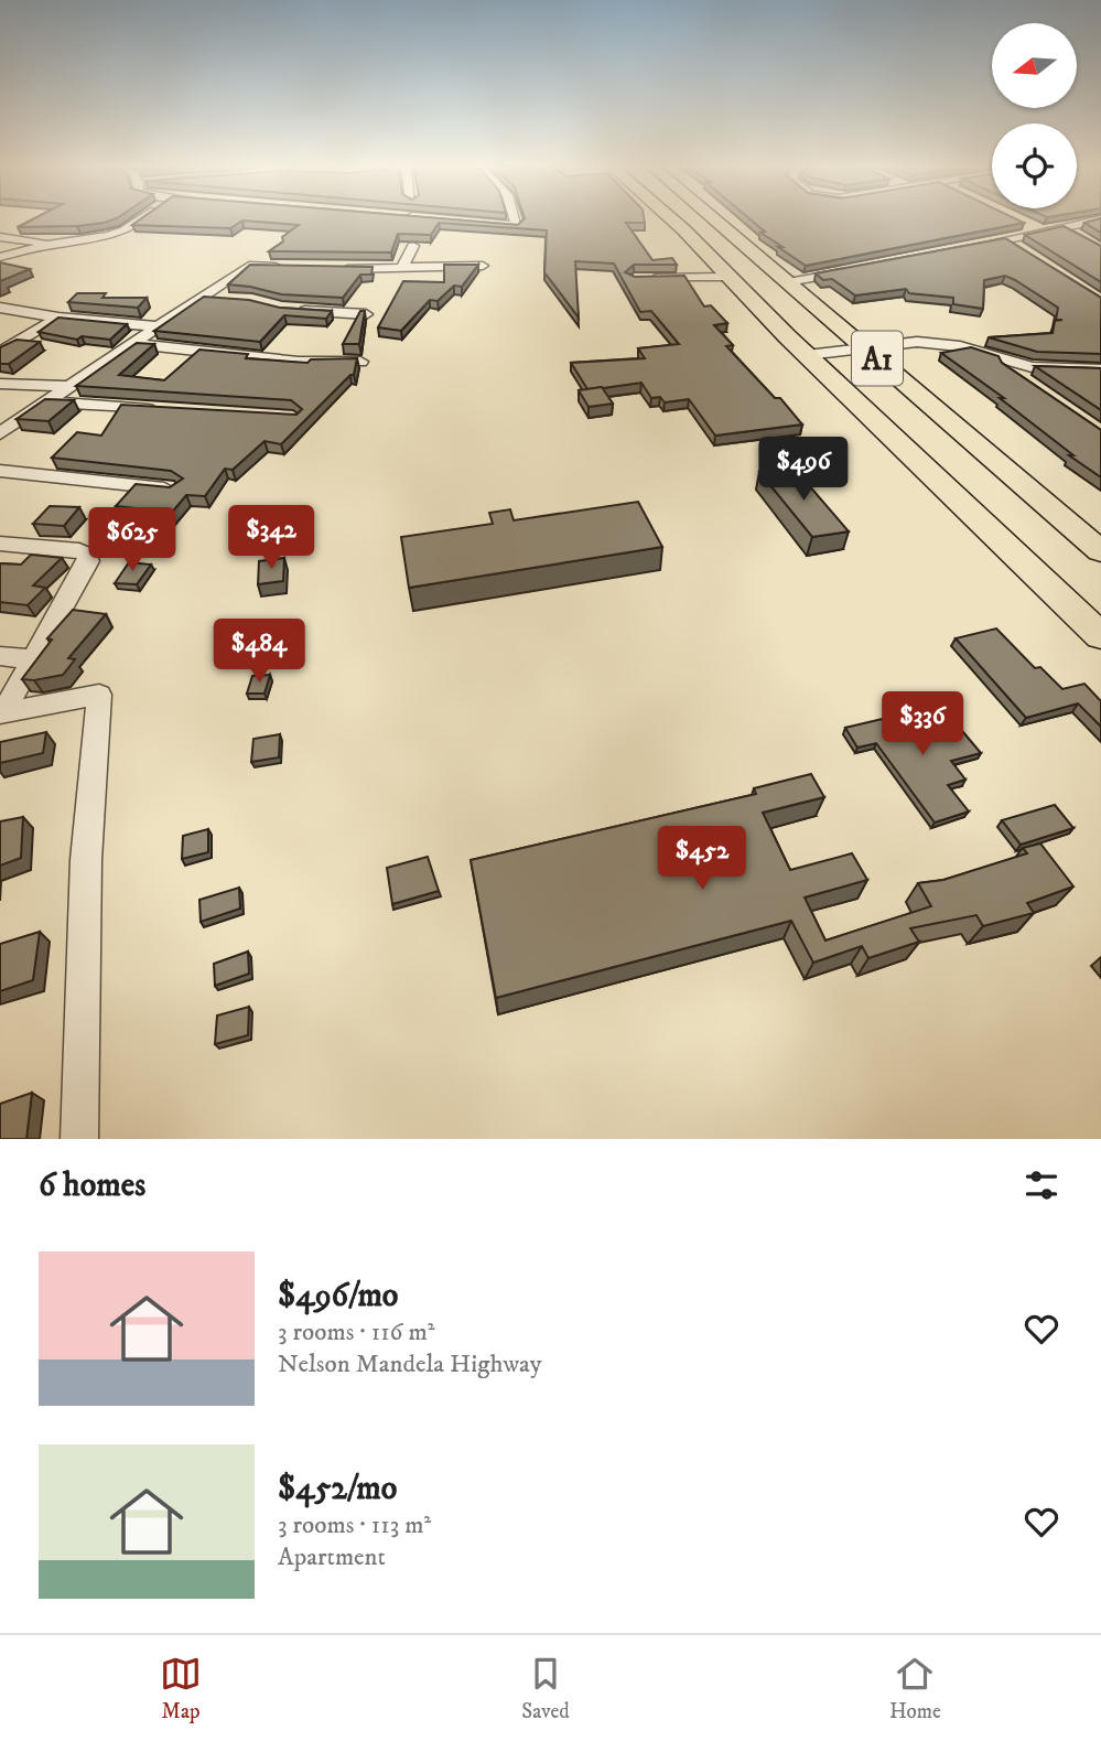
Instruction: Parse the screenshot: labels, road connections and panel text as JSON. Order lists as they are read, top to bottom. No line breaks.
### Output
{"streets":{"highway":["A1"]},"north":"left","page":{"price":["$496","$342","$625","$484","$336","$452"],"heading":"6 homes","list":[{"name":"$496/mo","note":"3 rooms · 116 m² · Nelson Mandela Highway"},{"name":"$452/mo","note":"3 rooms · 113 m² · Apartment"}],"tabs":["Map","Saved","Home"]}}
